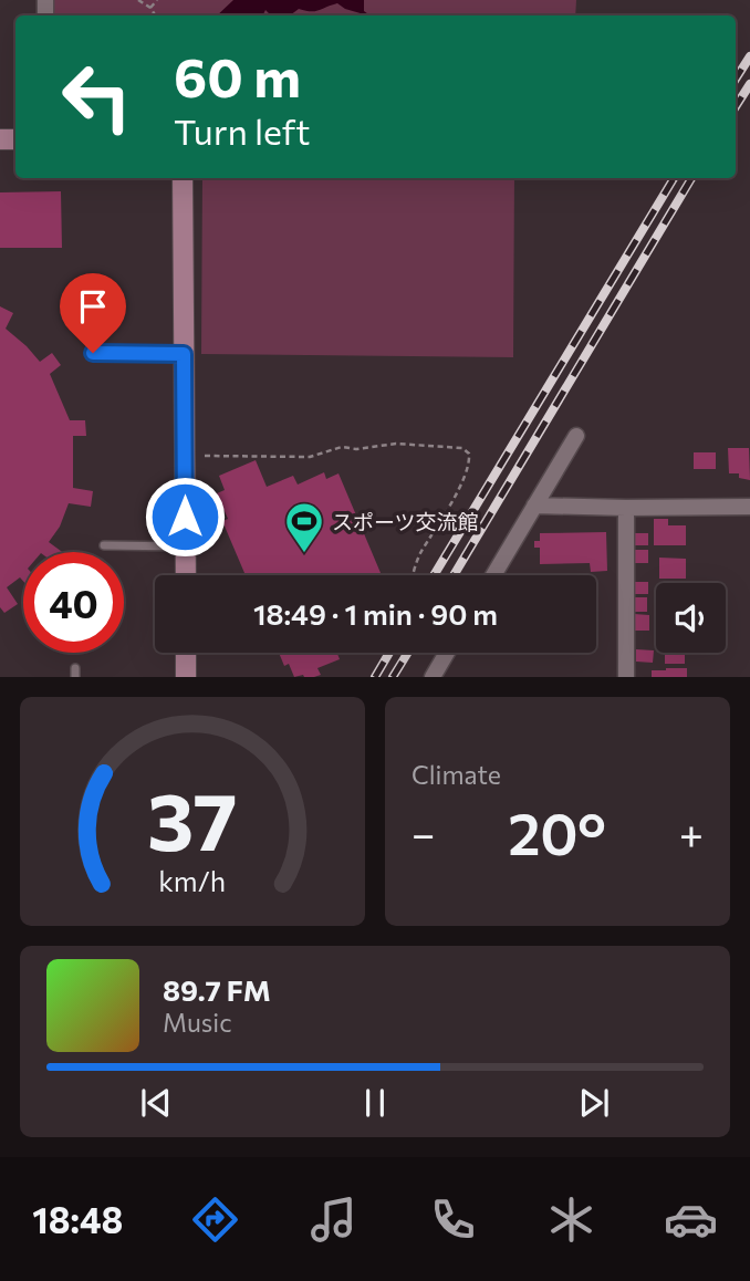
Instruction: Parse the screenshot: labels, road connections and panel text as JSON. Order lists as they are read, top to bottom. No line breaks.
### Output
{"places":{"sports":["スポーツ交流館"]},"page":{"turn":["60 m","Turn left"],"limit":"40","trip":"18:49 · 1 min · 90 m","tile":"Climate","heat":["−","20°","+"],"song":["89.7 FM","Music"],"tabs":"18:48","gauge":["37","km/h"]}}
